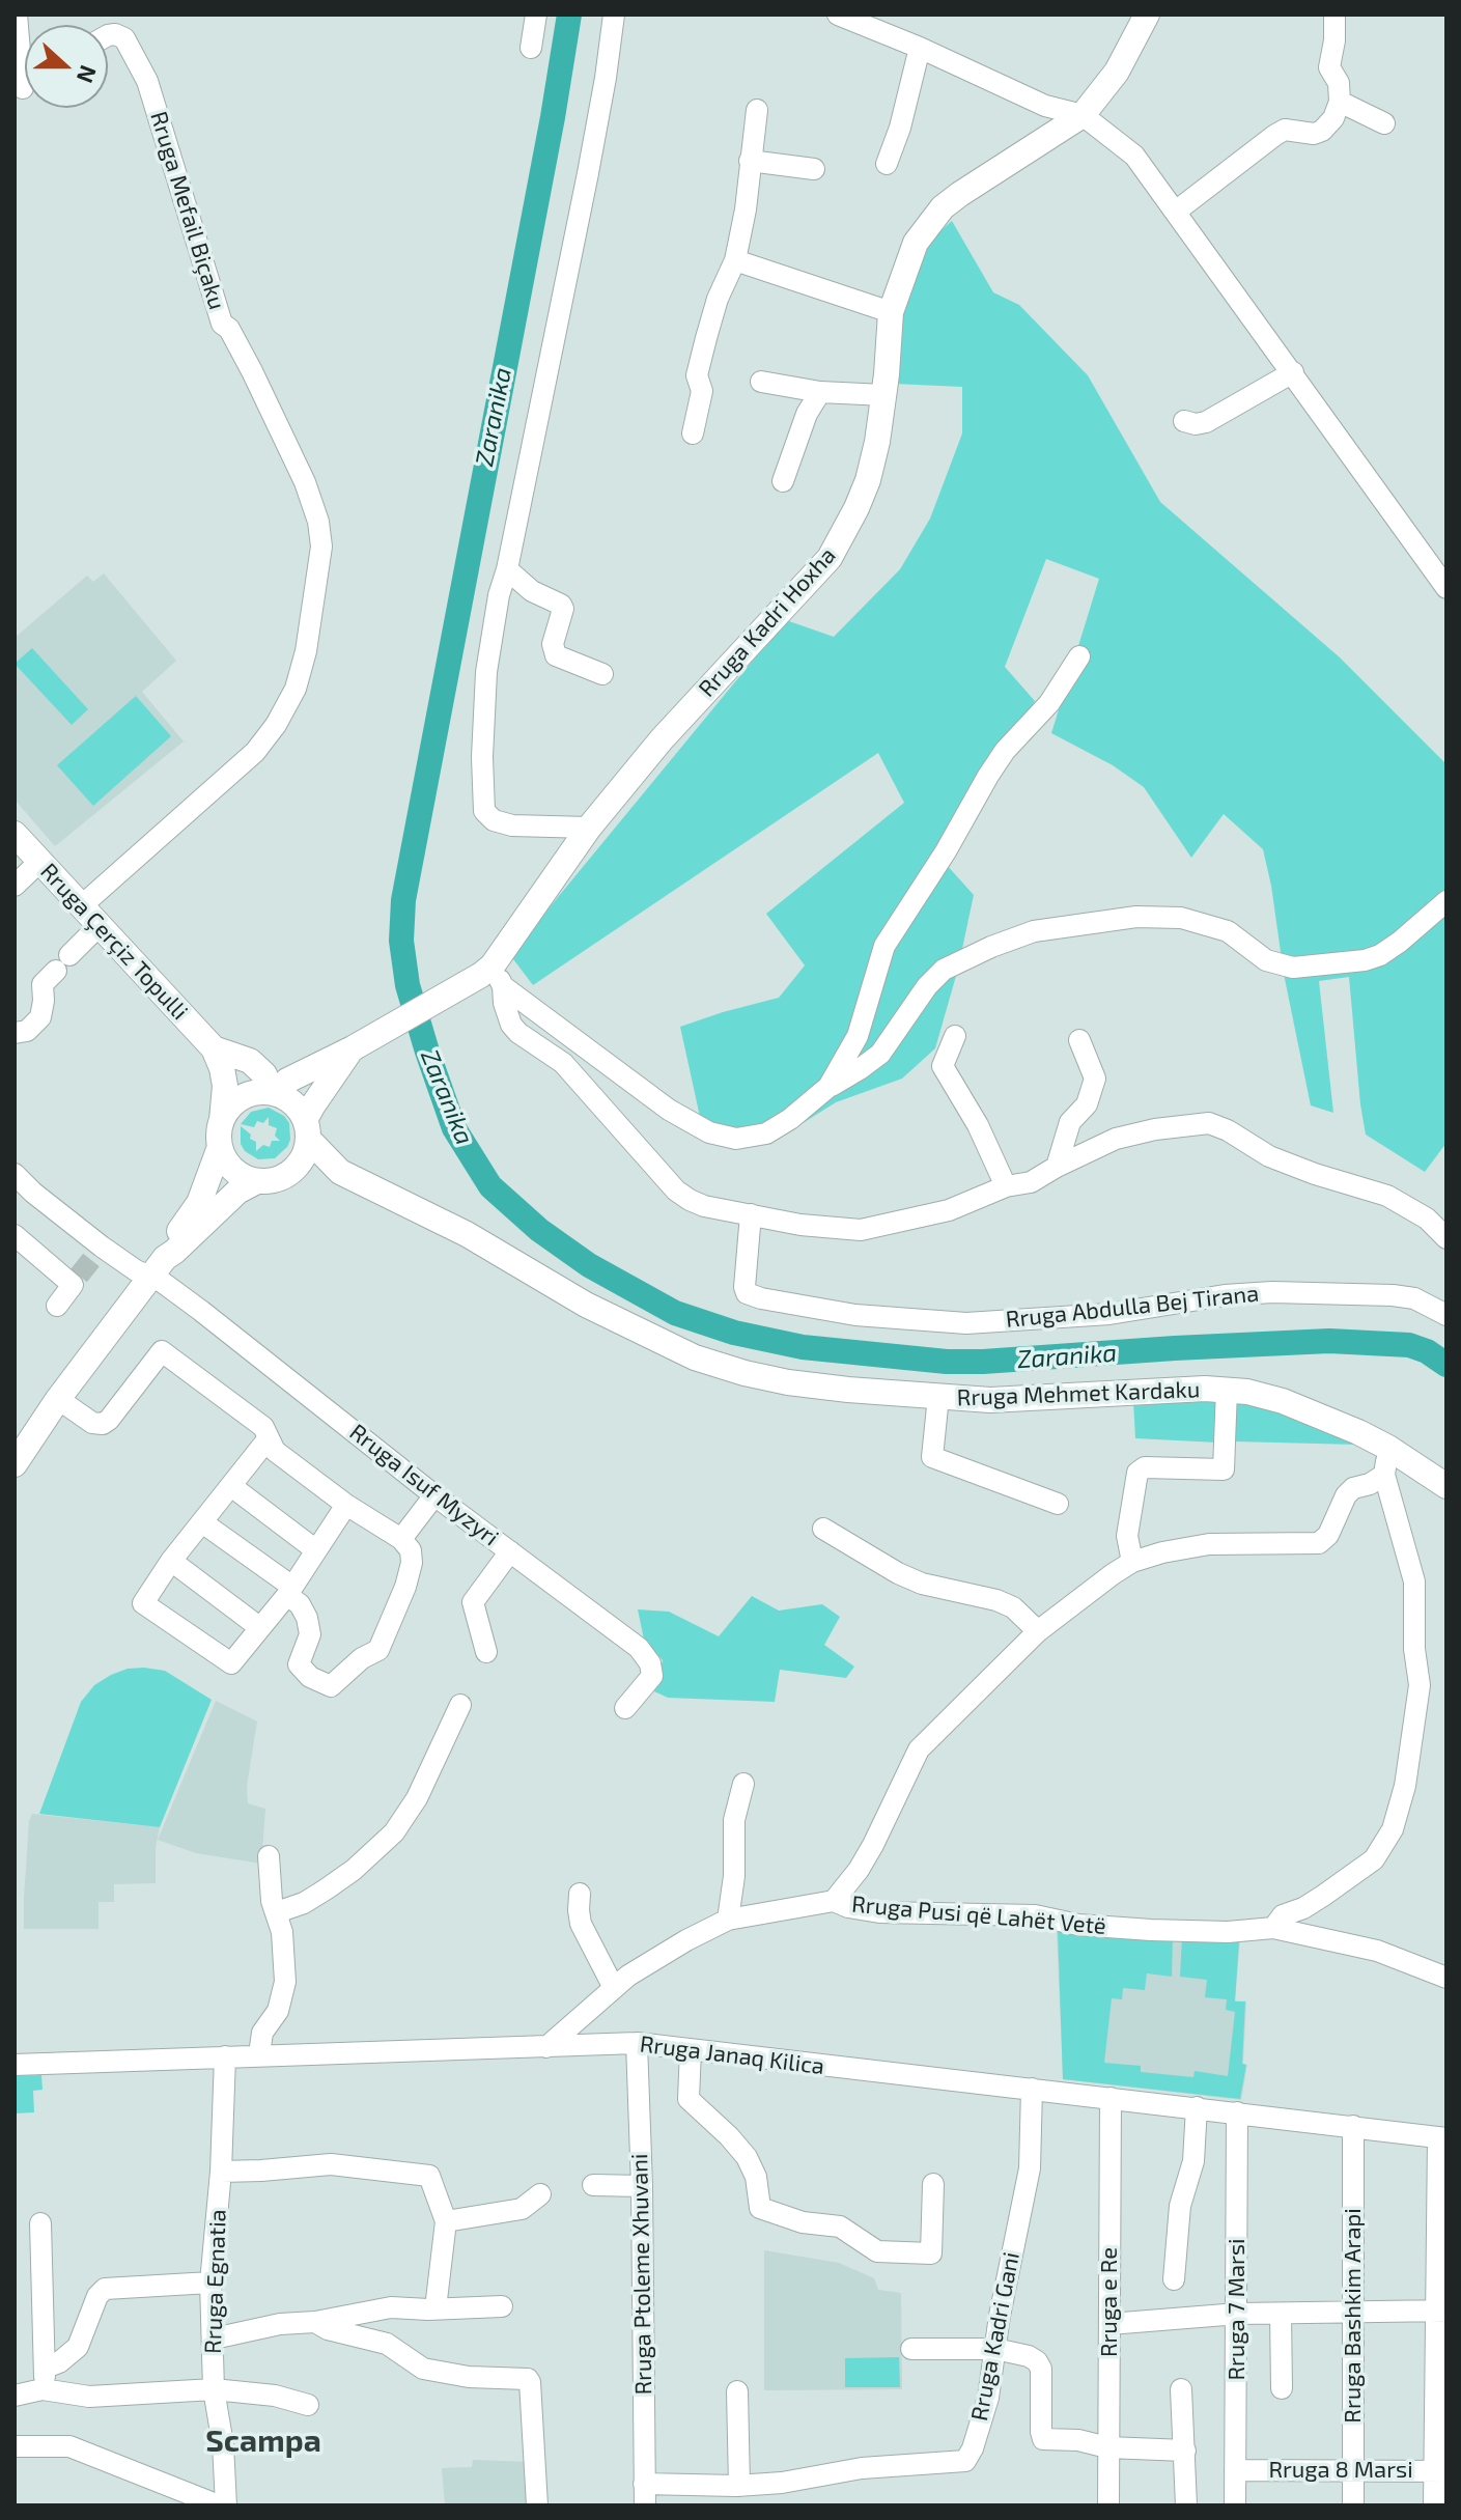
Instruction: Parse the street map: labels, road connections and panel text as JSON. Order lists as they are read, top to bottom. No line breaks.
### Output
{"streets":{"main road":["Rruga Kadri Hoxha","Rruga Çerçiz Topulli","Rruga Mehmet Kardaku"],"street":["Rruga Mefail Biçaku","Rruga Abdulla Bej Tirana","Rruga Isuf Myzyri","Rruga Pusi që Lahët Vetë","Rruga Janaq Kilica","Rruga Ptoleme Xhuvani","Rruga Egnatia","Rruga e Re","Rruga 7 Marsi","Rruga Bashkim Arapi","Rruga Kadri Gani","Rruga 8 Marsi"]},"crossings":[["Rruga Mefail Biçaku","Rruga Çerçiz Topulli"],["Rruga Kadri Hoxha","Rruga Mehmet Kardaku"],["Rruga Pusi që Lahët Vetë","Rruga Janaq Kilica"],["Rruga Janaq Kilica","Rruga Ptoleme Xhuvani"],["Rruga Janaq Kilica","Rruga Egnatia"],["Rruga Janaq Kilica","Rruga e Re"],["Rruga Janaq Kilica","Rruga 7 Marsi"],["Rruga Janaq Kilica","Rruga Bashkim Arapi"],["Rruga Janaq Kilica","Rruga Kadri Gani"],["Rruga Ptoleme Xhuvani","Rruga Kadri Gani"],["Rruga 7 Marsi","Rruga 8 Marsi"],["Rruga Bashkim Arapi","Rruga 8 Marsi"]],"districts":["Scampa"],"water":["Zaranika"],"north":"right"}
